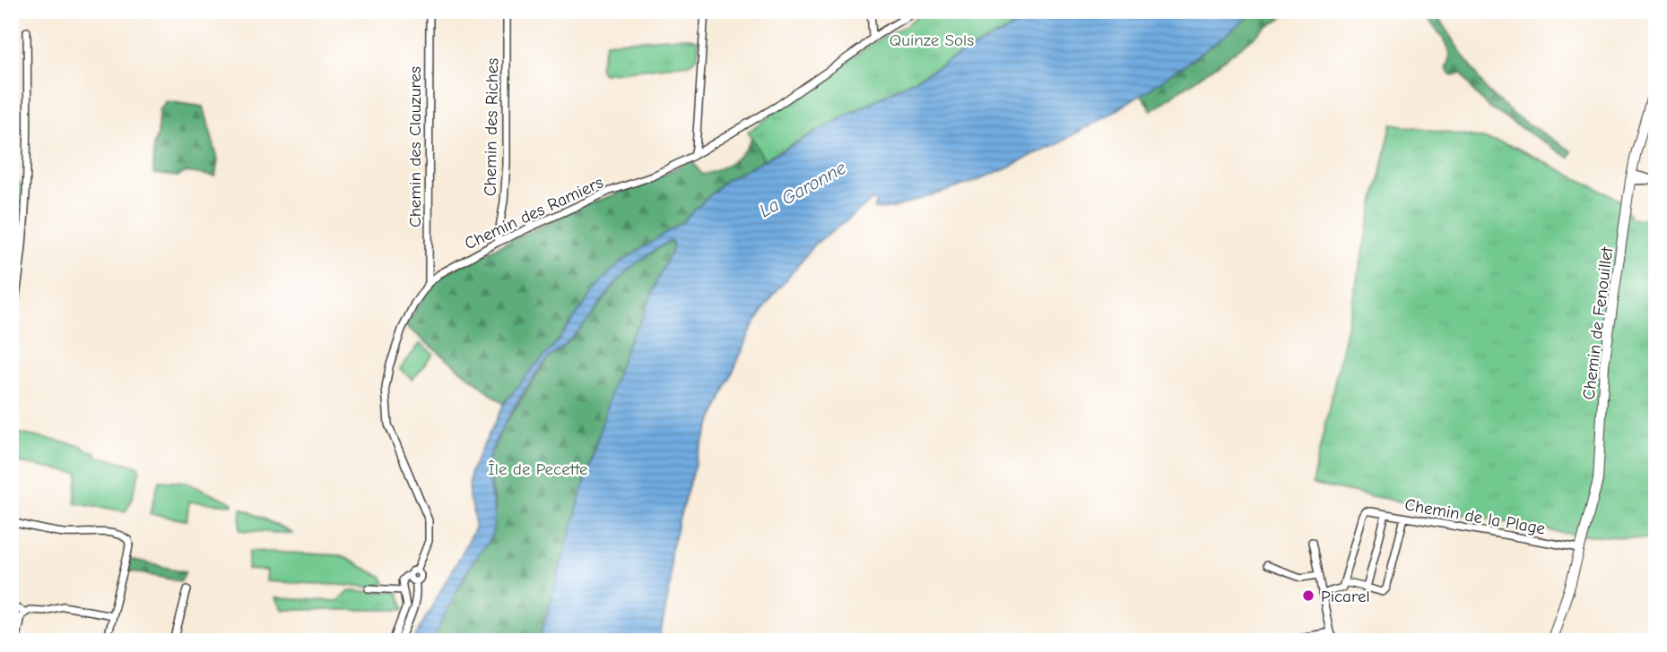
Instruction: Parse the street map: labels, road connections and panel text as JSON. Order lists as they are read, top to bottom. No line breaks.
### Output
{"streets":{"street":["Chemin des Riches","Chemin des Clauzures","Chemin des Ramiers","Chemin de Fenouillet","Chemin de la Plage"]},"crossings":[["Chemin des Riches","Chemin des Ramiers"],["Chemin des Clauzures","Chemin des Ramiers"],["Chemin de Fenouillet","Chemin de la Plage"]],"water":["La Garonne"],"parks":["Quinze Sols","Île de Pecette"],"places":["Picarel"]}
